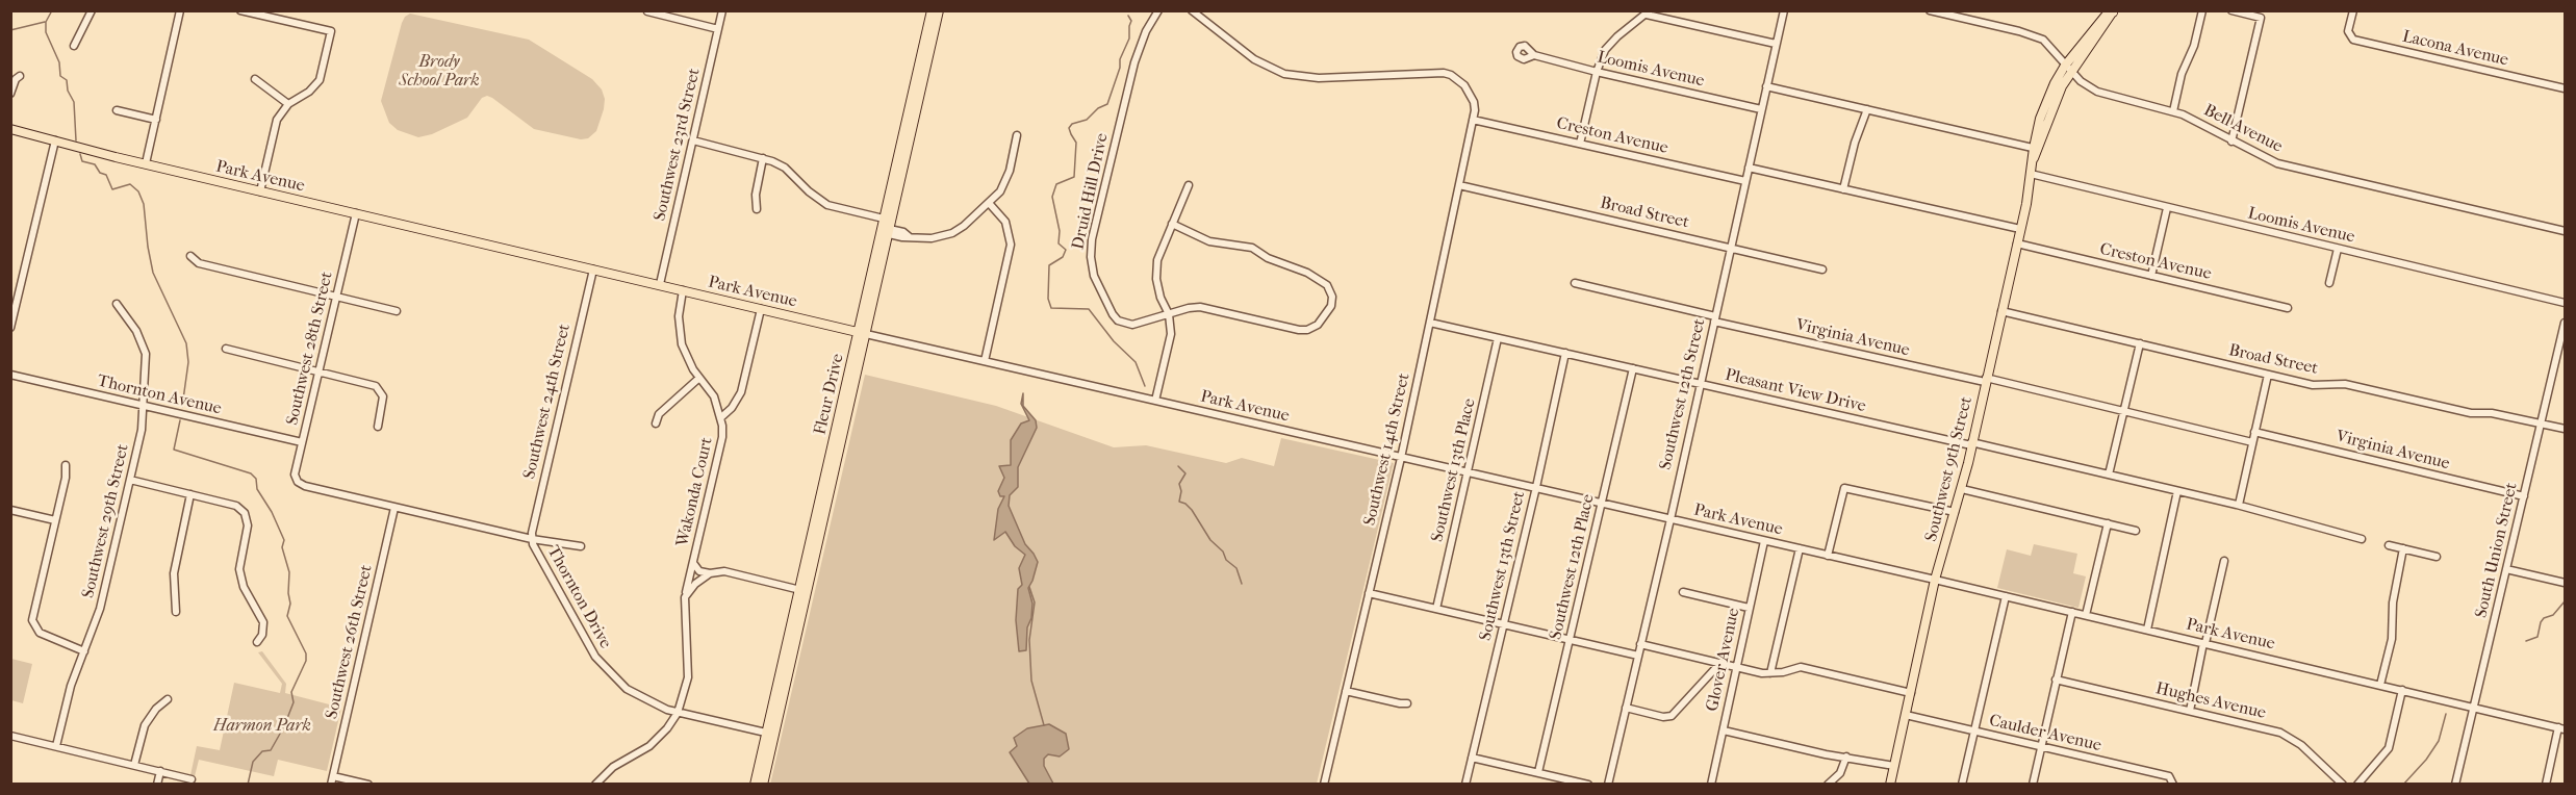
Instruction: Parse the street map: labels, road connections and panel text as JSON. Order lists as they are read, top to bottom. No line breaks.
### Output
{"streets":{"main road":["Park Avenue","Fleur Drive","Southwest 9th Street"],"street":["Lacona Avenue","Loomis Avenue","Bell Avenue","Creston Avenue","Southwest 23rd Street","Druid Hill Drive","Broad Street","Virginia Avenue","Southwest 28th Street","Pleasant View Drive","Southwest 12th Street","Thornton Avenue","Southwest 24th Street","Southwest 14th Street","Southwest 13th Place","Wakonda Court","Southwest 29th Street","South Union Street","Southwest 13th Street","Southwest 12th Place","Thornton Drive","Southwest 26th Street","Glover Avenue","Hughes Avenue","Caulder Avenue"]},"crossings":[["Loomis Avenue","Southwest 12th Street"],["Loomis Avenue","Southwest 9th Street"],["Bell Avenue","Southwest 9th Street"],["Creston Avenue","Southwest 12th Street"],["Creston Avenue","Southwest 14th Street"],["Creston Avenue","Southwest 9th Street"],["Southwest 23rd Street","Park Avenue"],["Park Avenue","Southwest 28th Street"],["Park Avenue","Fleur Drive"],["Park Avenue","Southwest 12th Street"],["Park Avenue","Southwest 24th Street"],["Park Avenue","Southwest 14th Street"],["Park Avenue","Southwest 9th Street"],["Park Avenue","Southwest 13th Place"],["Park Avenue","Wakonda Court"],["Park Avenue","South Union Street"],["Park Avenue","Southwest 13th Street"],["Park Avenue","Southwest 12th Place"],["Park Avenue","Glover Avenue"],["Broad Street","Southwest 12th Street"],["Broad Street","Southwest 14th Street"],["Broad Street","Southwest 9th Street"],["Broad Street","South Union Street"],["Virginia Avenue","Southwest 12th Street"],["Virginia Avenue","Southwest 9th Street"],["Virginia Avenue","South Union Street"],["Southwest 28th Street","Thornton Avenue"],["Southwest 28th Street","Southwest 26th Street"],["Pleasant View Drive","Southwest 12th Street"],["Pleasant View Drive","Southwest 14th Street"],["Pleasant View Drive","Southwest 9th Street"],["Pleasant View Drive","Southwest 13th Place"],["Pleasant View Drive","Southwest 13th Street"],["Pleasant View Drive","Southwest 12th Place"],["Fleur Drive","Thornton Drive"],["Thornton Avenue","Southwest 29th Street"],["Southwest 24th Street","Thornton Drive"],["Southwest 9th Street","Caulder Avenue"],["Wakonda Court","Thornton Drive"]],"parks":["Brody School Park","Harmon Park"]}
